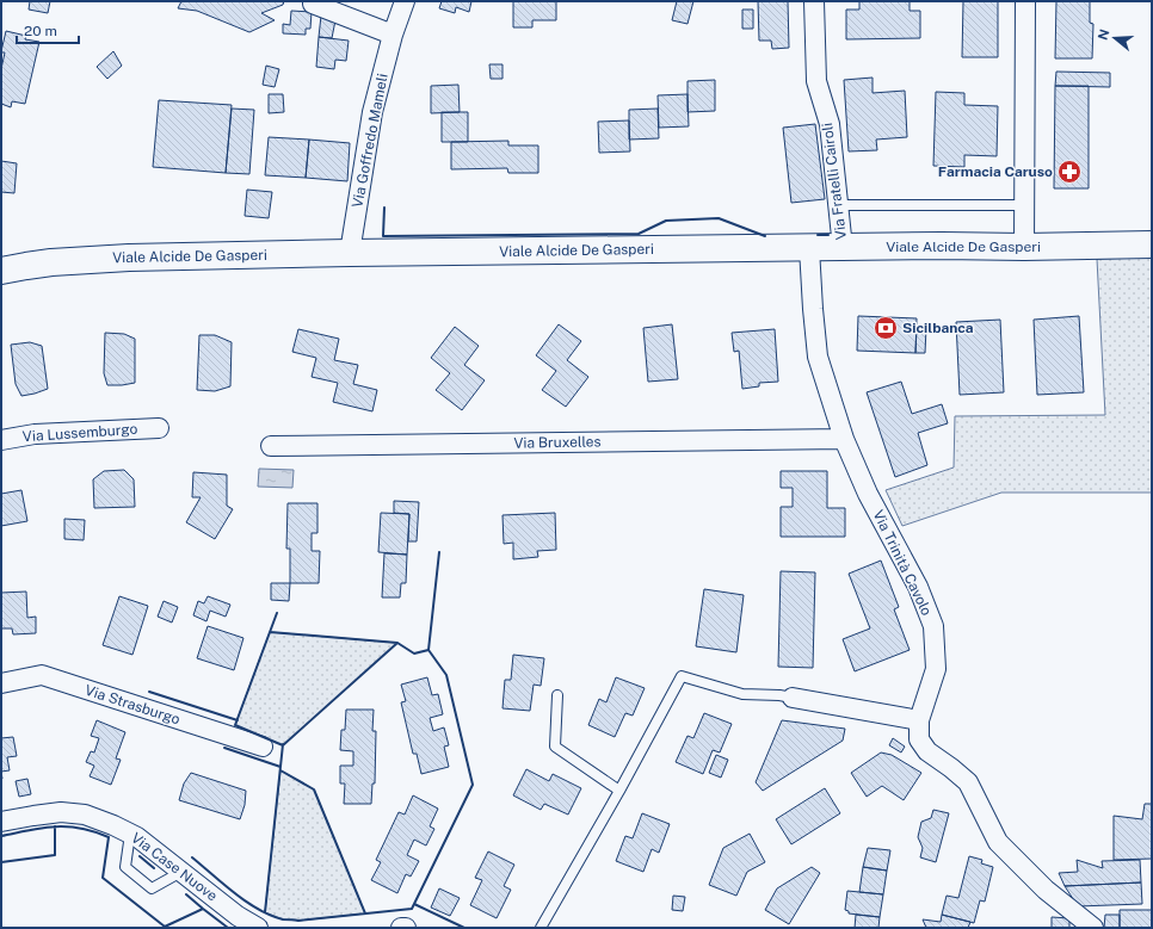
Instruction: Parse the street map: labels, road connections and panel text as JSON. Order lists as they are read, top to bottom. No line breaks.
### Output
{"streets":{"main road":["Viale Alcide De Gasperi"],"street":["Via Goffredo Mameli","Via Fratelli Cairoli","Via Lussemburgo","Via Bruxelles","Via Trinità Cavolo","Via Strasburgo","Via Case Nuove"]},"crossings":[["Via Goffredo Mameli","Viale Alcide De Gasperi"],["Via Fratelli Cairoli","Viale Alcide De Gasperi"],["Viale Alcide De Gasperi","Via Trinità Cavolo"],["Via Bruxelles","Via Trinità Cavolo"]],"places":{"pharmacy":["Farmacia Caruso"],"bank":["Sicilbanca"]},"scale_bar":"20 m","north":"left"}
